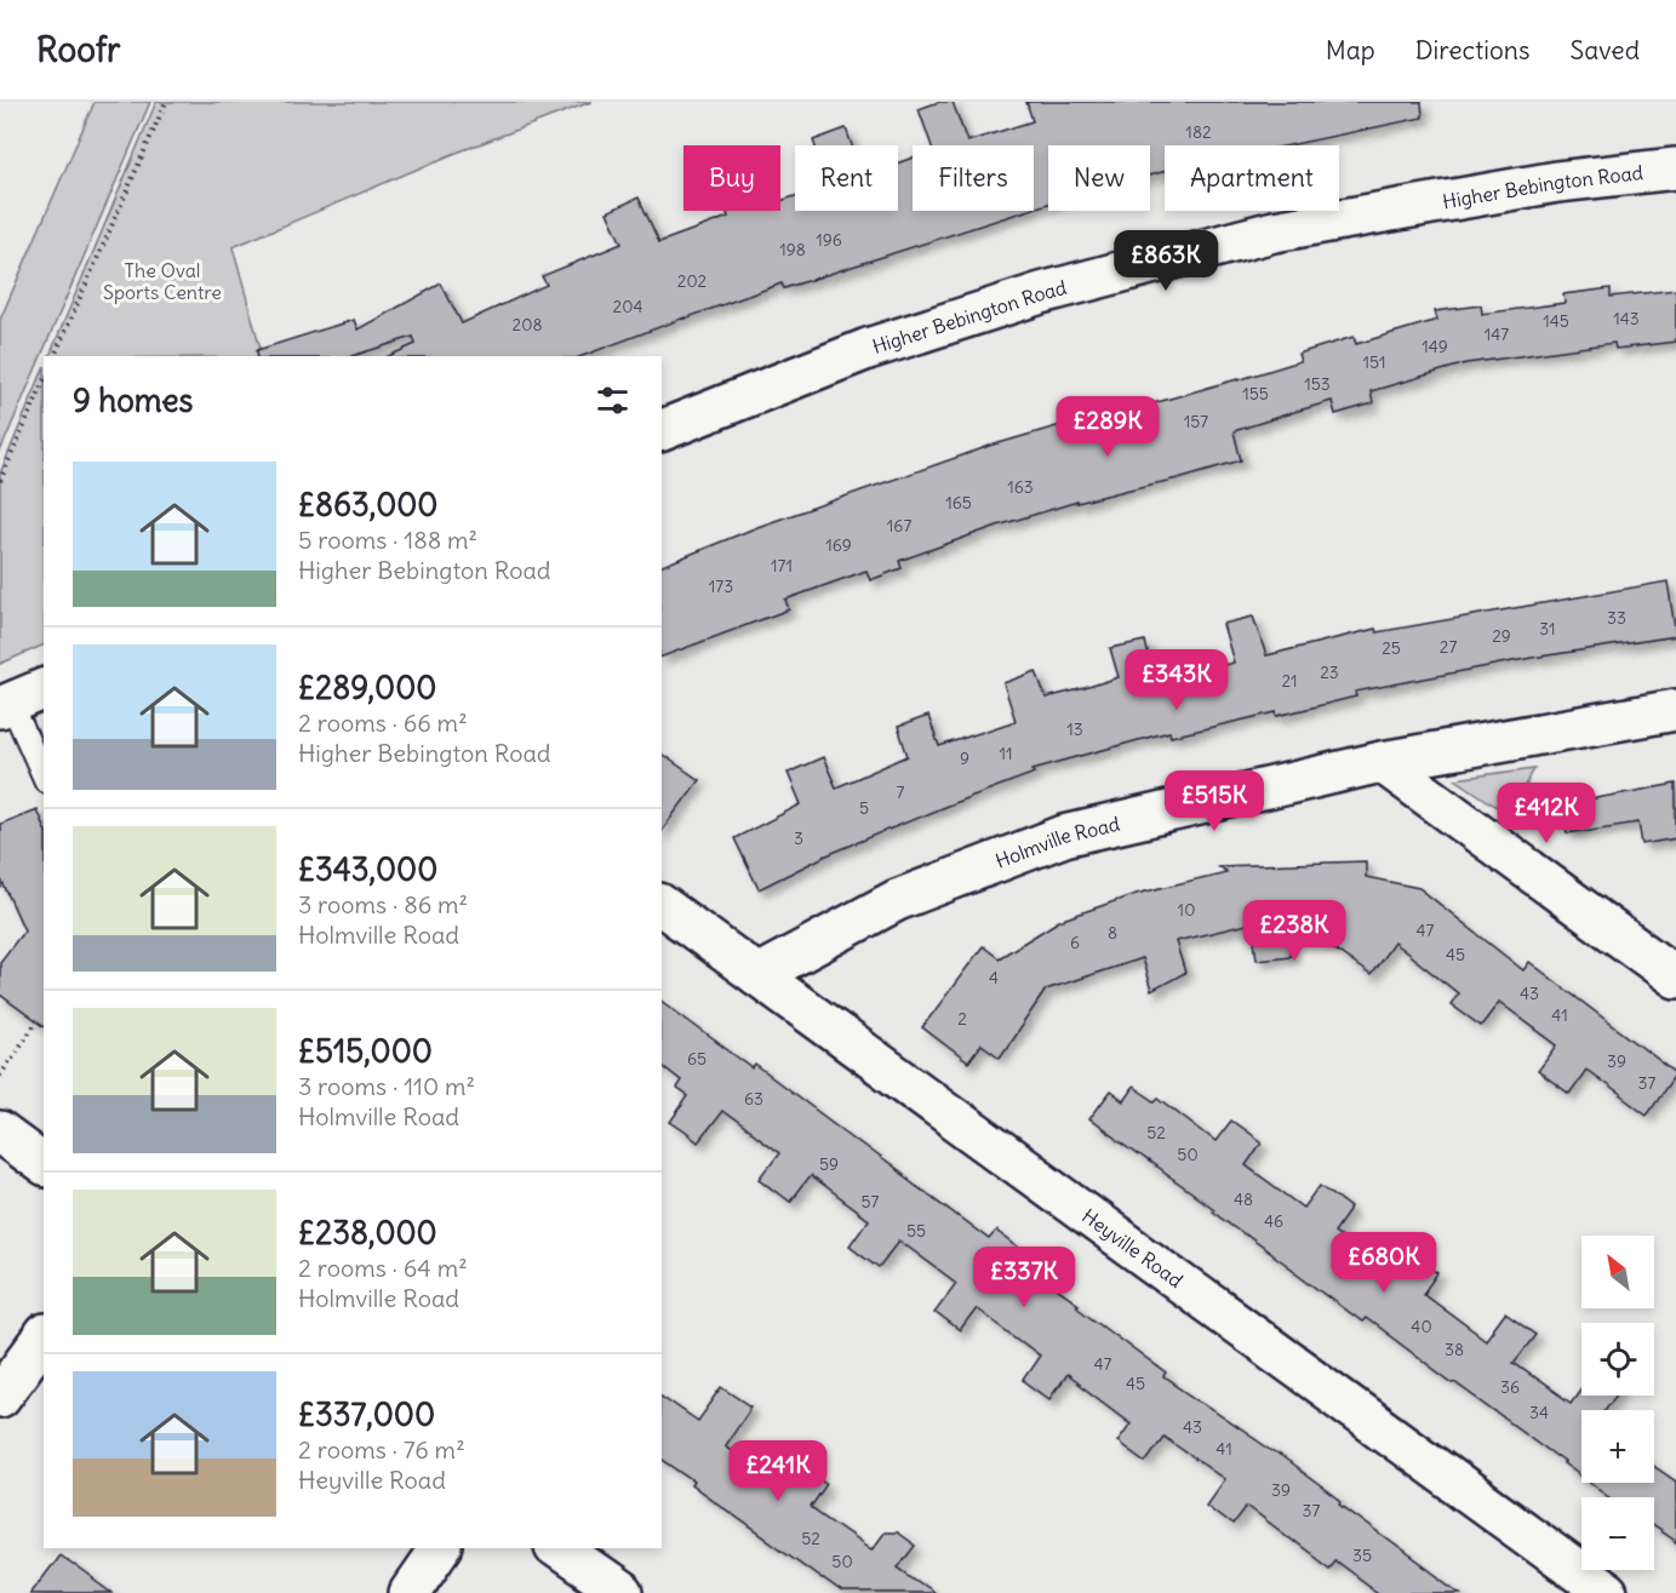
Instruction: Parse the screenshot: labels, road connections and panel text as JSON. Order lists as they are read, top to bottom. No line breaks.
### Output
{"streets":{"street":["Higher Bebington Road","Holmville Road","Heyville Road"]},"crossings":[["Holmville Road","Heyville Road"]],"parks":["The Oval Sports Centre"],"house_numbers":["182","196","198","202","204","143","145","208","147","149","151","153","155","157","163","165","167","169","171","173","33","31","29","27","25","23","21","13","11","9","7","5","3","10","47","8","6","45","4","43","41","2","65","39","37","63","52","50","59","48","57","46","55","40","38","47","45","36","34","43","41","39","37","52","35","50"],"north":"top left","page":{"header":"Roofr","nav":["Map","Directions","Saved"],"chip":["Buy","Rent","Filters","New","Apartment"],"price":["£863K","£289K","£343K","£515K","£412K","£238K","£680K","£337K","£241K"],"heading":"9 homes","list":[{"name":"£863,000","note":"5 rooms · 188 m² · Higher Bebington Road"},{"name":"£289,000","note":"2 rooms · 66 m² · Higher Bebington Road"},{"name":"£343,000","note":"3 rooms · 86 m² · Holmville Road"},{"name":"£515,000","note":"3 rooms · 110 m² · Holmville Road"},{"name":"£238,000","note":"2 rooms · 64 m² · Holmville Road"},{"name":"£337,000","note":"2 rooms · 76 m² · Heyville Road"}],"map_buttons":["+","−"]}}
